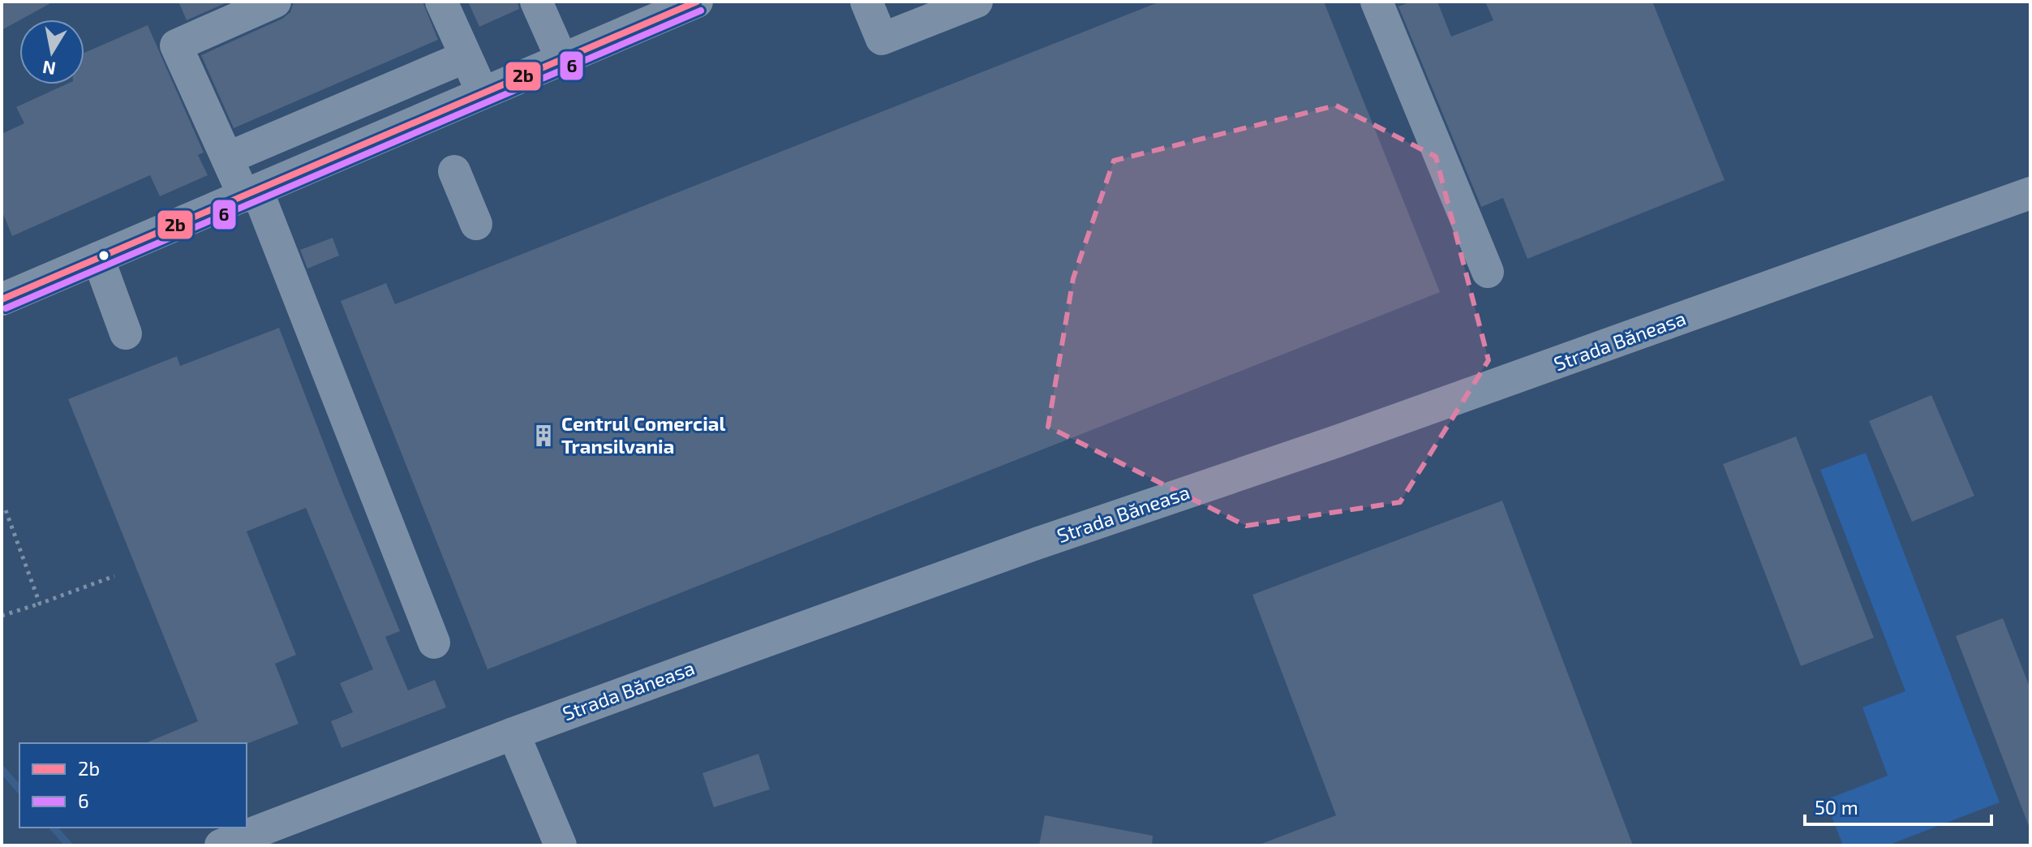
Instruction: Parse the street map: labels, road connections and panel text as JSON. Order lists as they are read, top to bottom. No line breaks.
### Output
{"streets":{"street":["Strada Băneasa"]},"places":{"building":["Centrul Comercial Transilvania"]},"lines":["transit line 2b","transit line 6"],"legend":["2b","6"],"scale_bar":"50 m","north":"bottom"}
